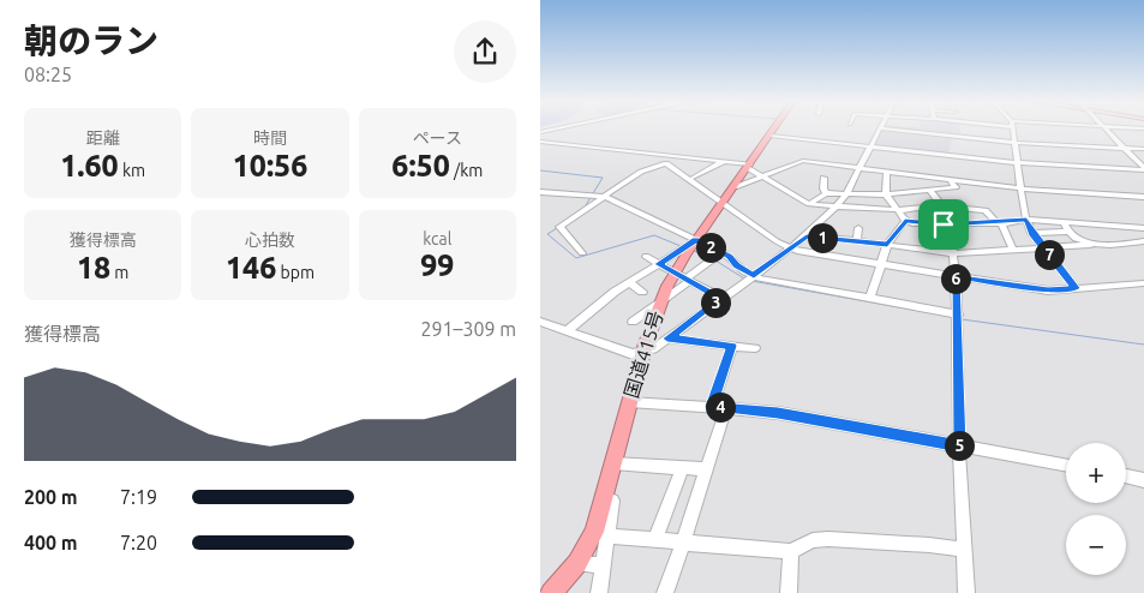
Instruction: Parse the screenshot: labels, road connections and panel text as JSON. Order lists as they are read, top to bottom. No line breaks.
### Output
{"streets":{"highway":["国道415号"]},"page":{"heading":["朝のラン","08:25"],"stats":[["距離","1.60 km"],["時間","10:56"],["ペース","6:50 /km"],["獲得標高","18 m"],["心拍数","146 bpm"],["kcal","99"]],"pins":["1","2","7","6","3","4","5"],"chart":["獲得標高","291–309 m"],"map_buttons":["+","−"],"list":[{"name":"200 m","note":"7:19"},{"name":"400 m","note":"7:20"}]}}
